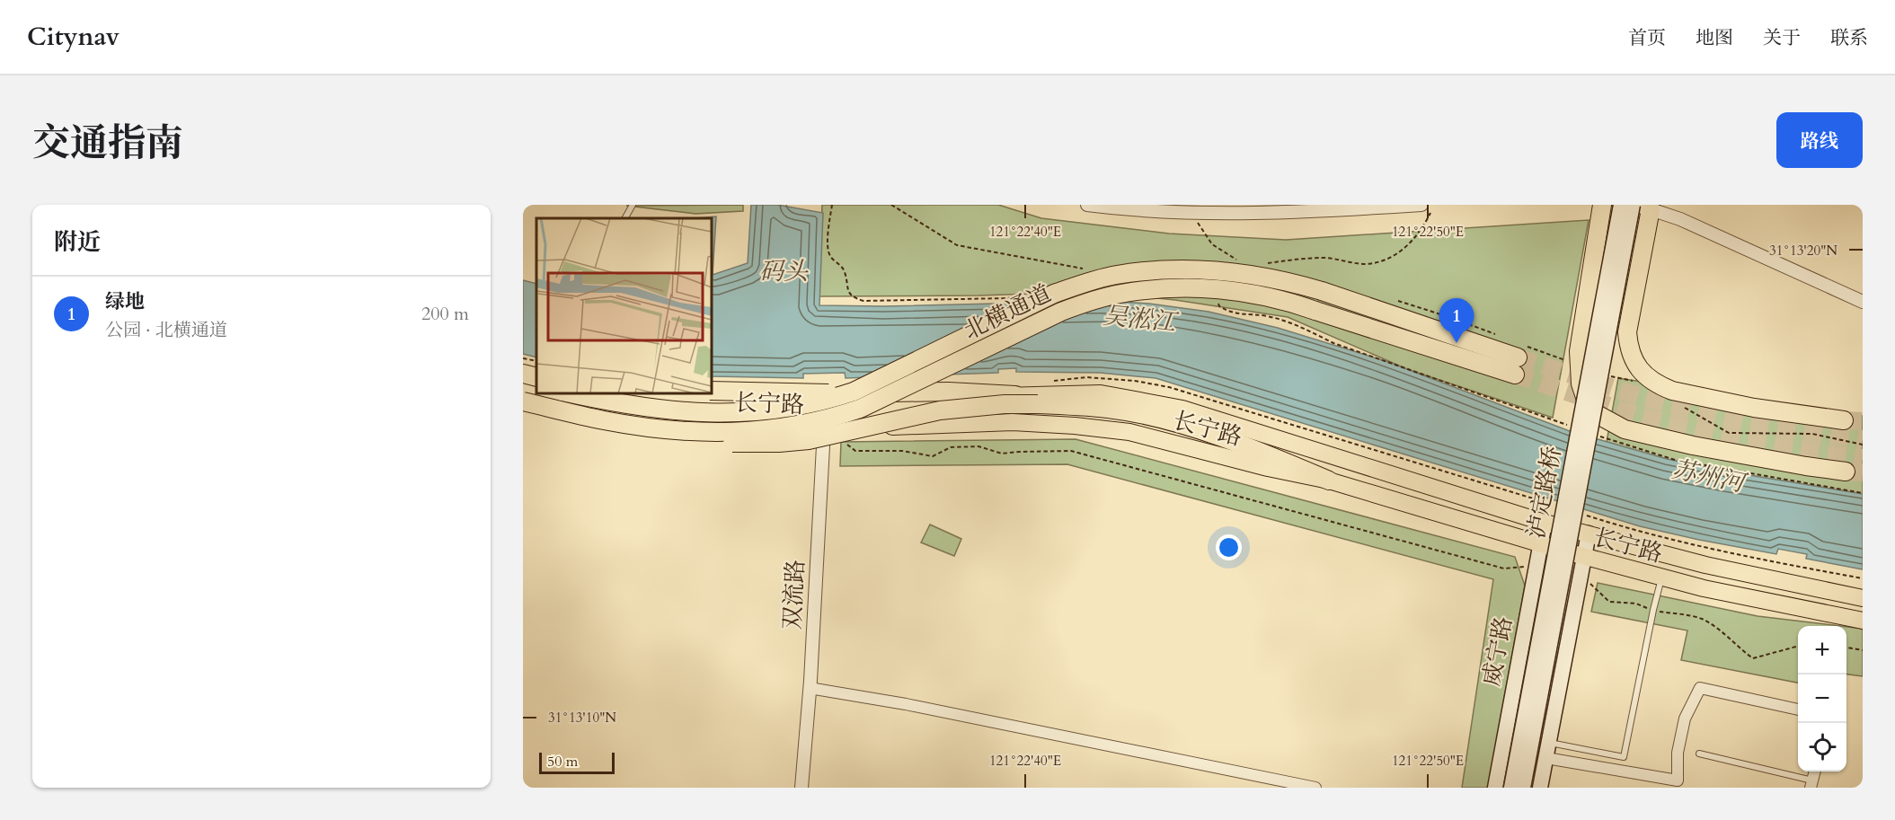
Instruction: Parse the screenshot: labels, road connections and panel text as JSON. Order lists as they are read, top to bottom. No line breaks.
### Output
{"streets":{"highway":["北横通道"],"main road":["长宁路","泸定路桥","威宁路"],"street":["双流路"]},"crossings":[["北横通道","长宁路"],["长宁路","双流路"],["长宁路","威宁路"]],"water":["码头","吴淞江","苏州河"],"scale_bar":"50 m","page":{"header":"Citynav","nav":["首页","地图","关于","联系"],"title":"交通指南","buttons":"路线","heading":"附近","list":[{"mark":"1","name":"绿地","note":"公园 · 北横通道","value":"200 m"}],"pins":"1","map_buttons":["+","−"],"scale":"50 m"},"coordinates":["121°22'40\"E","121°22'50\"E","31°13'20\"N","31°13'10\"N"]}
